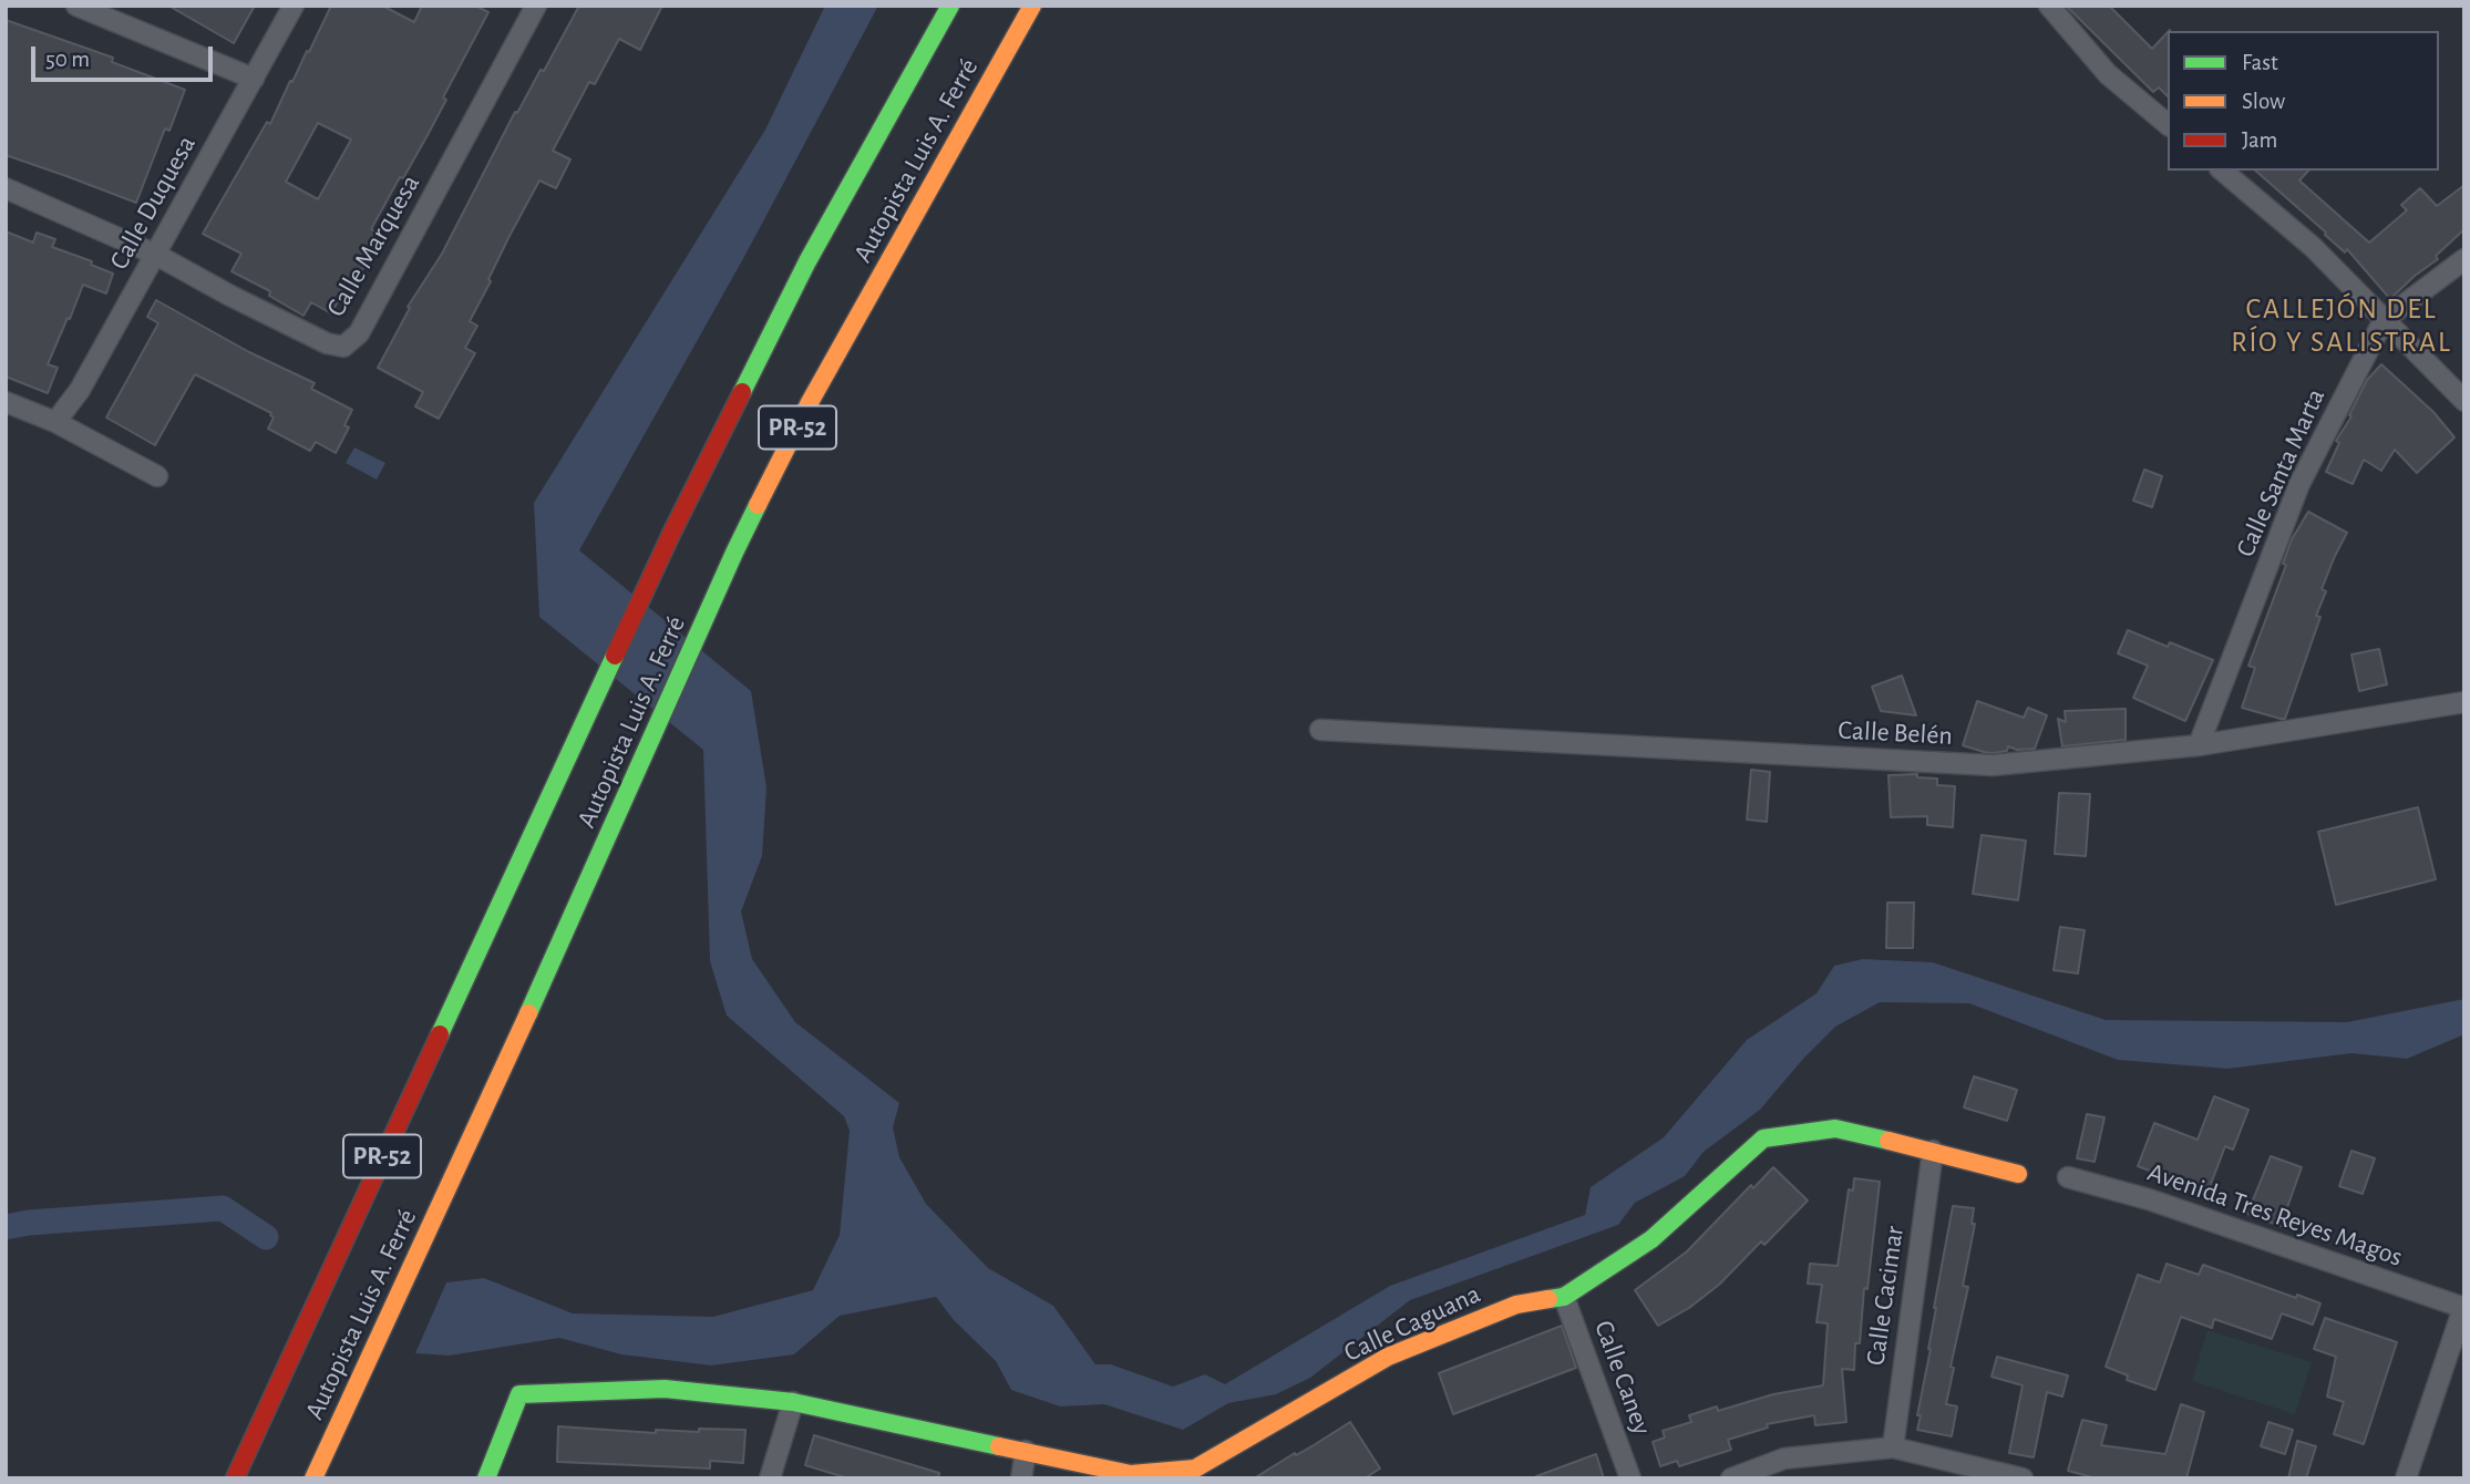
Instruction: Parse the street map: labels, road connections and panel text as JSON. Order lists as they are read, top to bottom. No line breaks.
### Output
{"streets":{"main road":["Autopista Luis A. Ferré","PR-52","Calle Caguana"],"street":["Calle Duquesa","Calle Marquesa","Calle Santa Marta","Calle Belén","Avenida Tres Reyes Magos","Calle Cacimar","Calle Caney"]},"crossings":[["Calle Duquesa","Calle Marquesa"],["Calle Santa Marta","Calle Belén"],["Calle Cacimar","Calle Caguana"],["Calle Caguana","Calle Caney"]],"districts":["CALLEJÓN DEL RÍO Y SALISTRAL"],"legend":["Fast","Slow","Jam"],"scale_bar":"50 m"}
